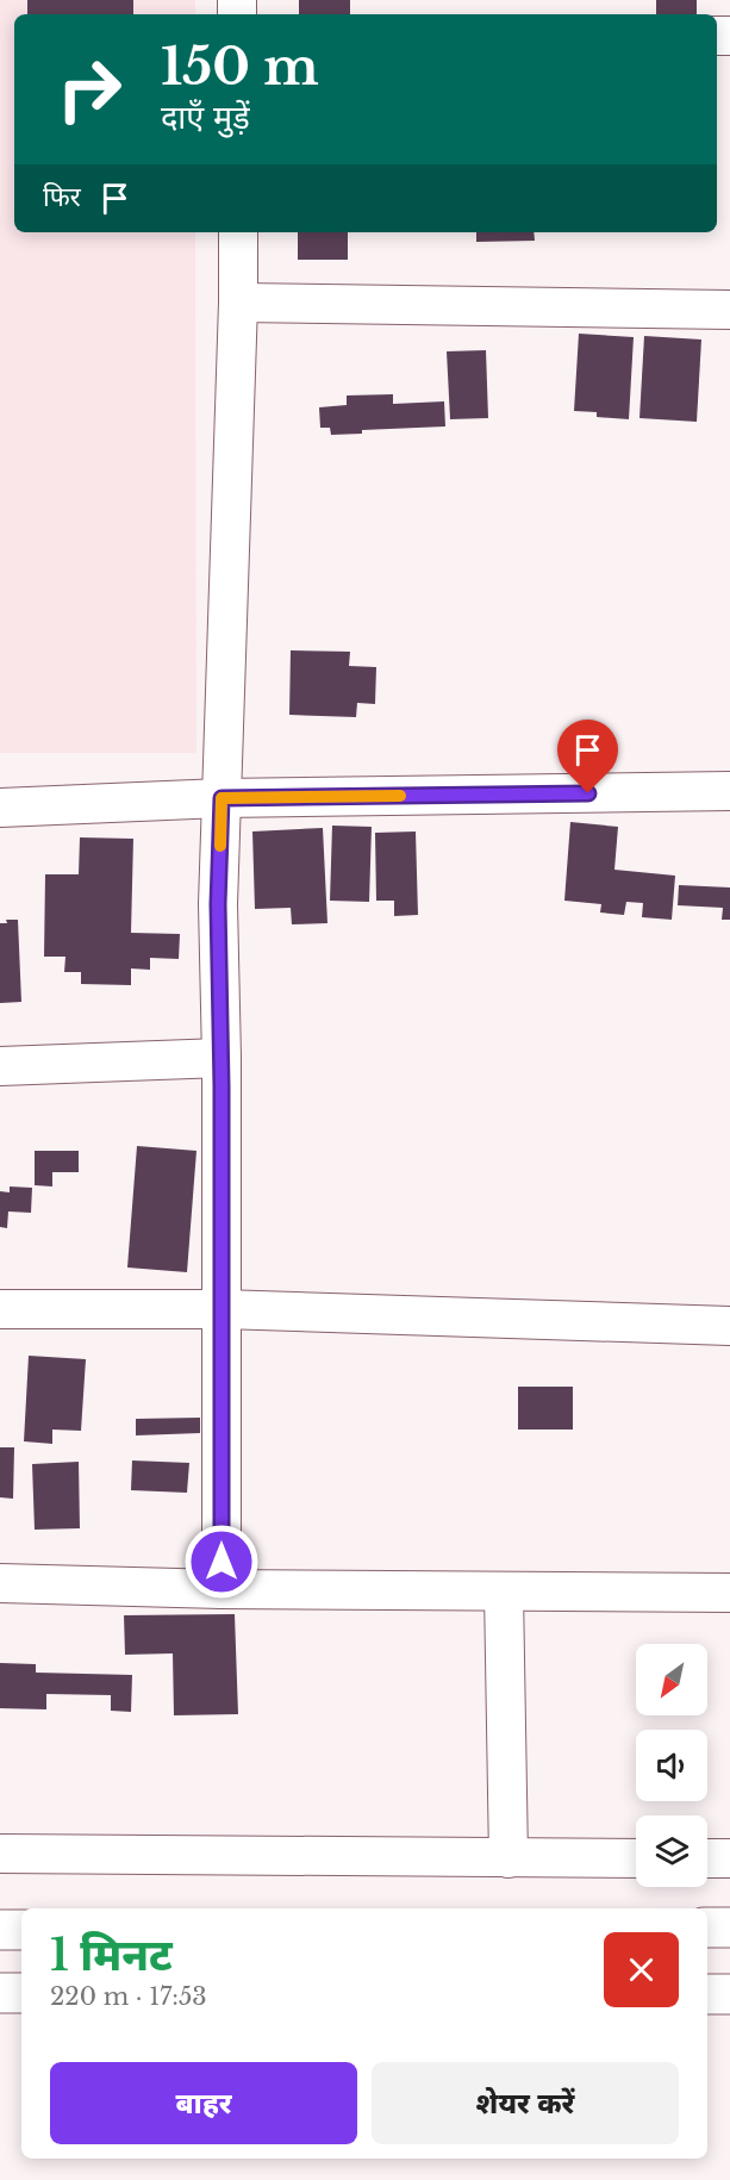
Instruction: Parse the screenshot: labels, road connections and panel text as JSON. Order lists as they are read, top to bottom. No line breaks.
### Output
{"north":"bottom left","page":{"turn":["150 m","दाएँ मुड़ें"],"then":"फिर","heading":["1 मिनट","220 m · 17:53"],"buttons":["बाहर","शेयर करें"]}}
